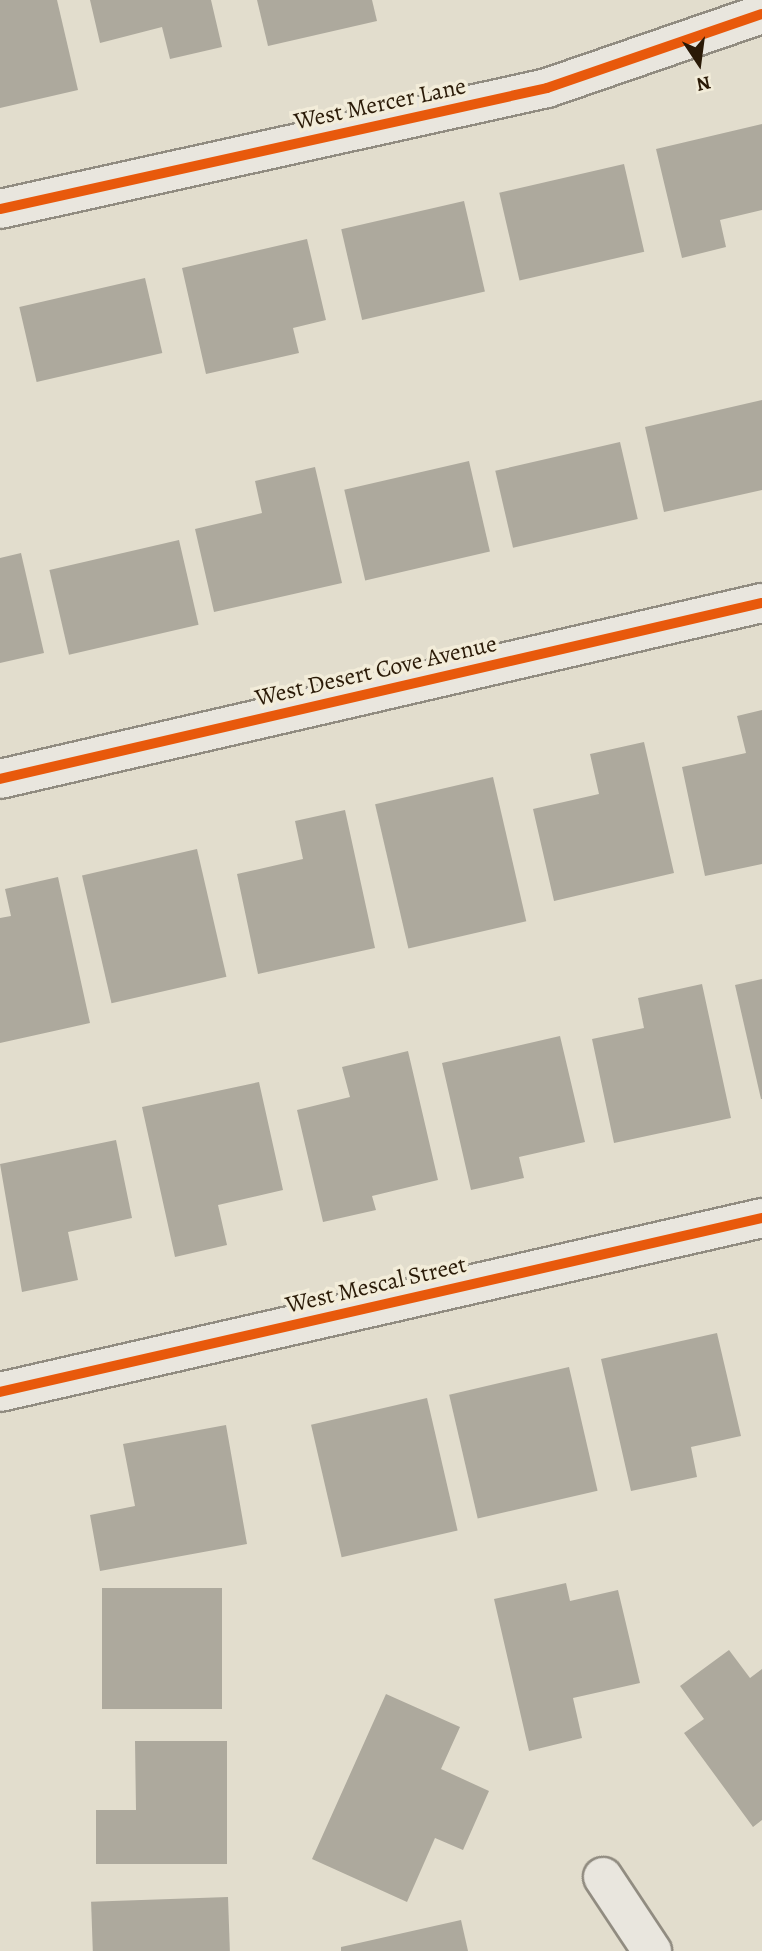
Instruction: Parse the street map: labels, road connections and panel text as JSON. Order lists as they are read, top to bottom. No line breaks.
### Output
{"streets":{"street":["West Mercer Lane","West Desert Cove Avenue","West Mescal Street"]},"north":"bottom"}
